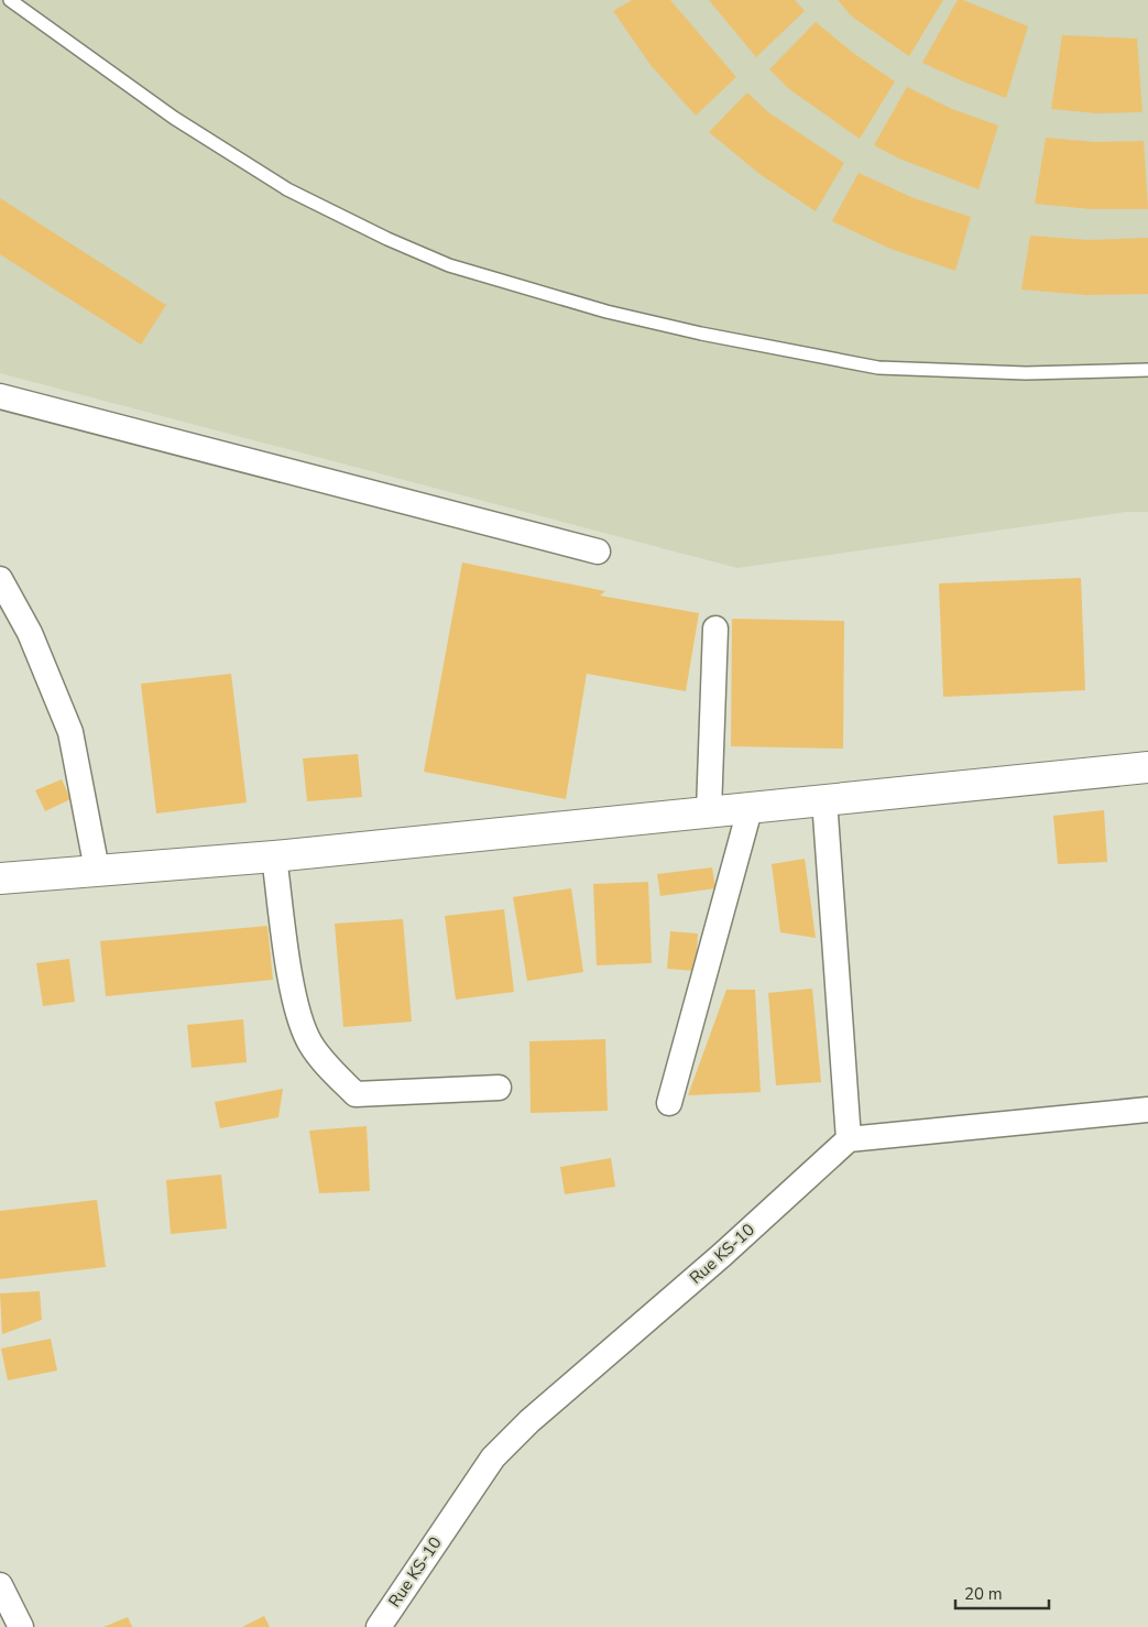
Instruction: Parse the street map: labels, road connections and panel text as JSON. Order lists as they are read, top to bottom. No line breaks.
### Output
{"streets":{"street":["Rue KS-10"]},"scale_bar":"20 m"}
